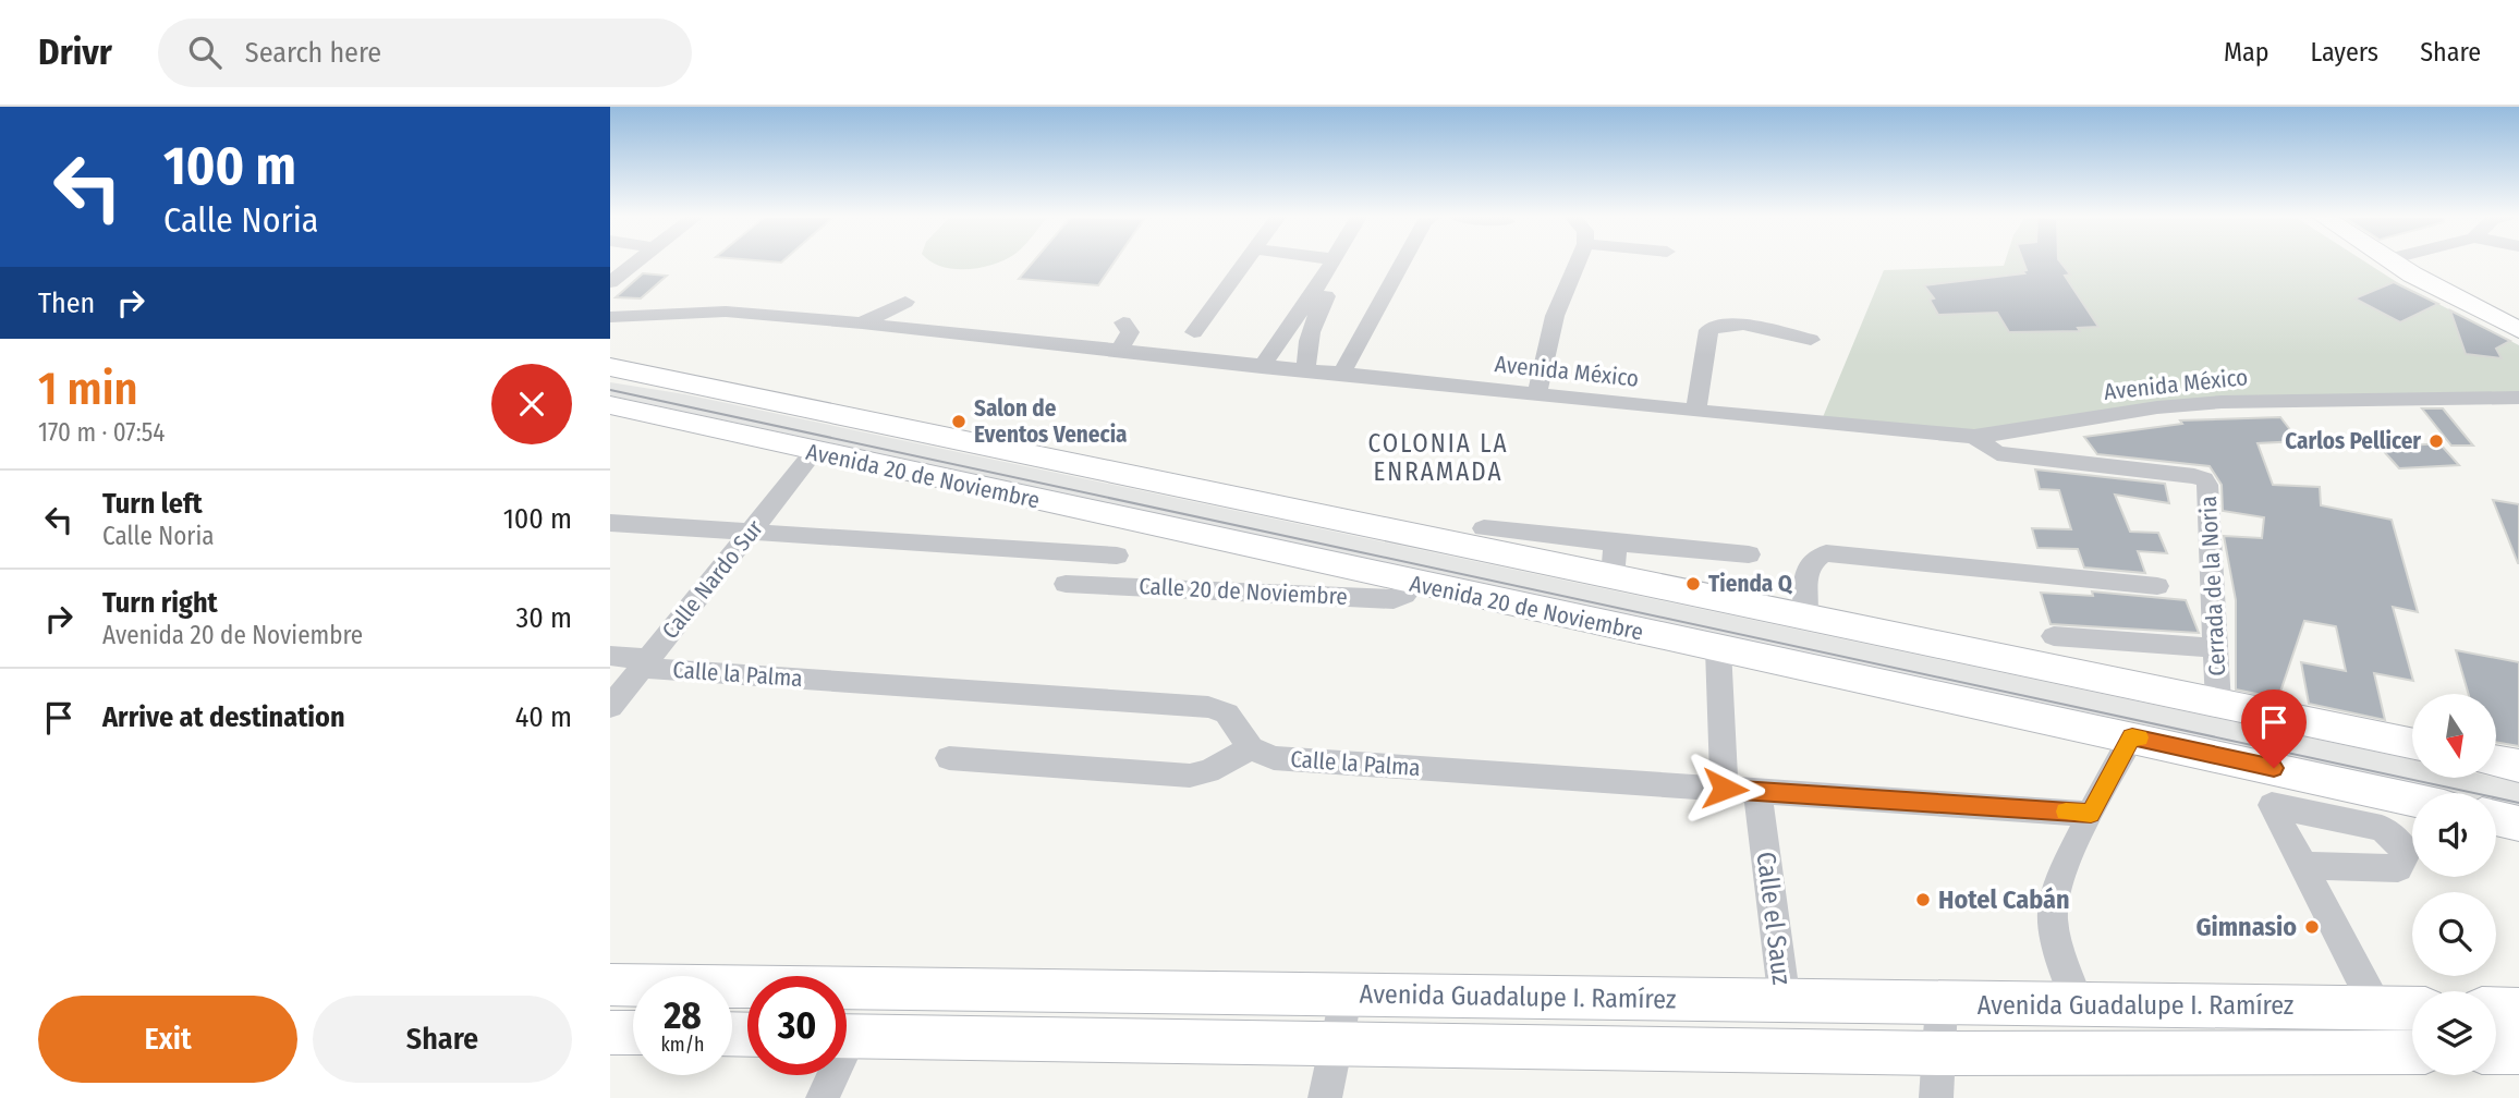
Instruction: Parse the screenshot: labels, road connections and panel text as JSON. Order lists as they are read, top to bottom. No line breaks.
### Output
{"streets":{"main road":["Avenida 20 de Noviembre","Avenida Guadalupe I. Ramírez"],"street":["Avenida México","Calle Nardo Sur","Cerrada de la Noria","Calle 20 de Noviembre","Calle la Palma","Calle el Sauz"]},"crossings":[["Avenida México","Cerrada de la Noria"],["Avenida 20 de Noviembre","Calle Nardo Sur"],["Avenida 20 de Noviembre","Cerrada de la Noria"],["Avenida 20 de Noviembre","Calle 20 de Noviembre"],["Calle Nardo Sur","Calle la Palma"],["Calle la Palma","Calle el Sauz"],["Calle el Sauz","Avenida Guadalupe I. Ramírez"]],"districts":["COLONIA LA ENRAMADA"],"places":["Salon de Eventos Venecia","Carlos Pellicer","Tienda Q","Hotel Cabán","Gimnasio"],"north":"bottom","page":{"header":"Drivr","search":"Search here","nav":["Map","Layers","Share"],"turn":["100 m","Calle Noria"],"then":"Then","heading":["1 min","170 m · 07:54"],"list":[{"name":"Turn left","note":"Calle Noria","value":"100 m"},{"name":"Turn right","note":"Avenida 20 de Noviembre","value":"30 m"},{"name":"Arrive at destination","value":"40 m"}],"speed":"28 km/h","limit":"30","buttons":["Exit","Share"]}}
